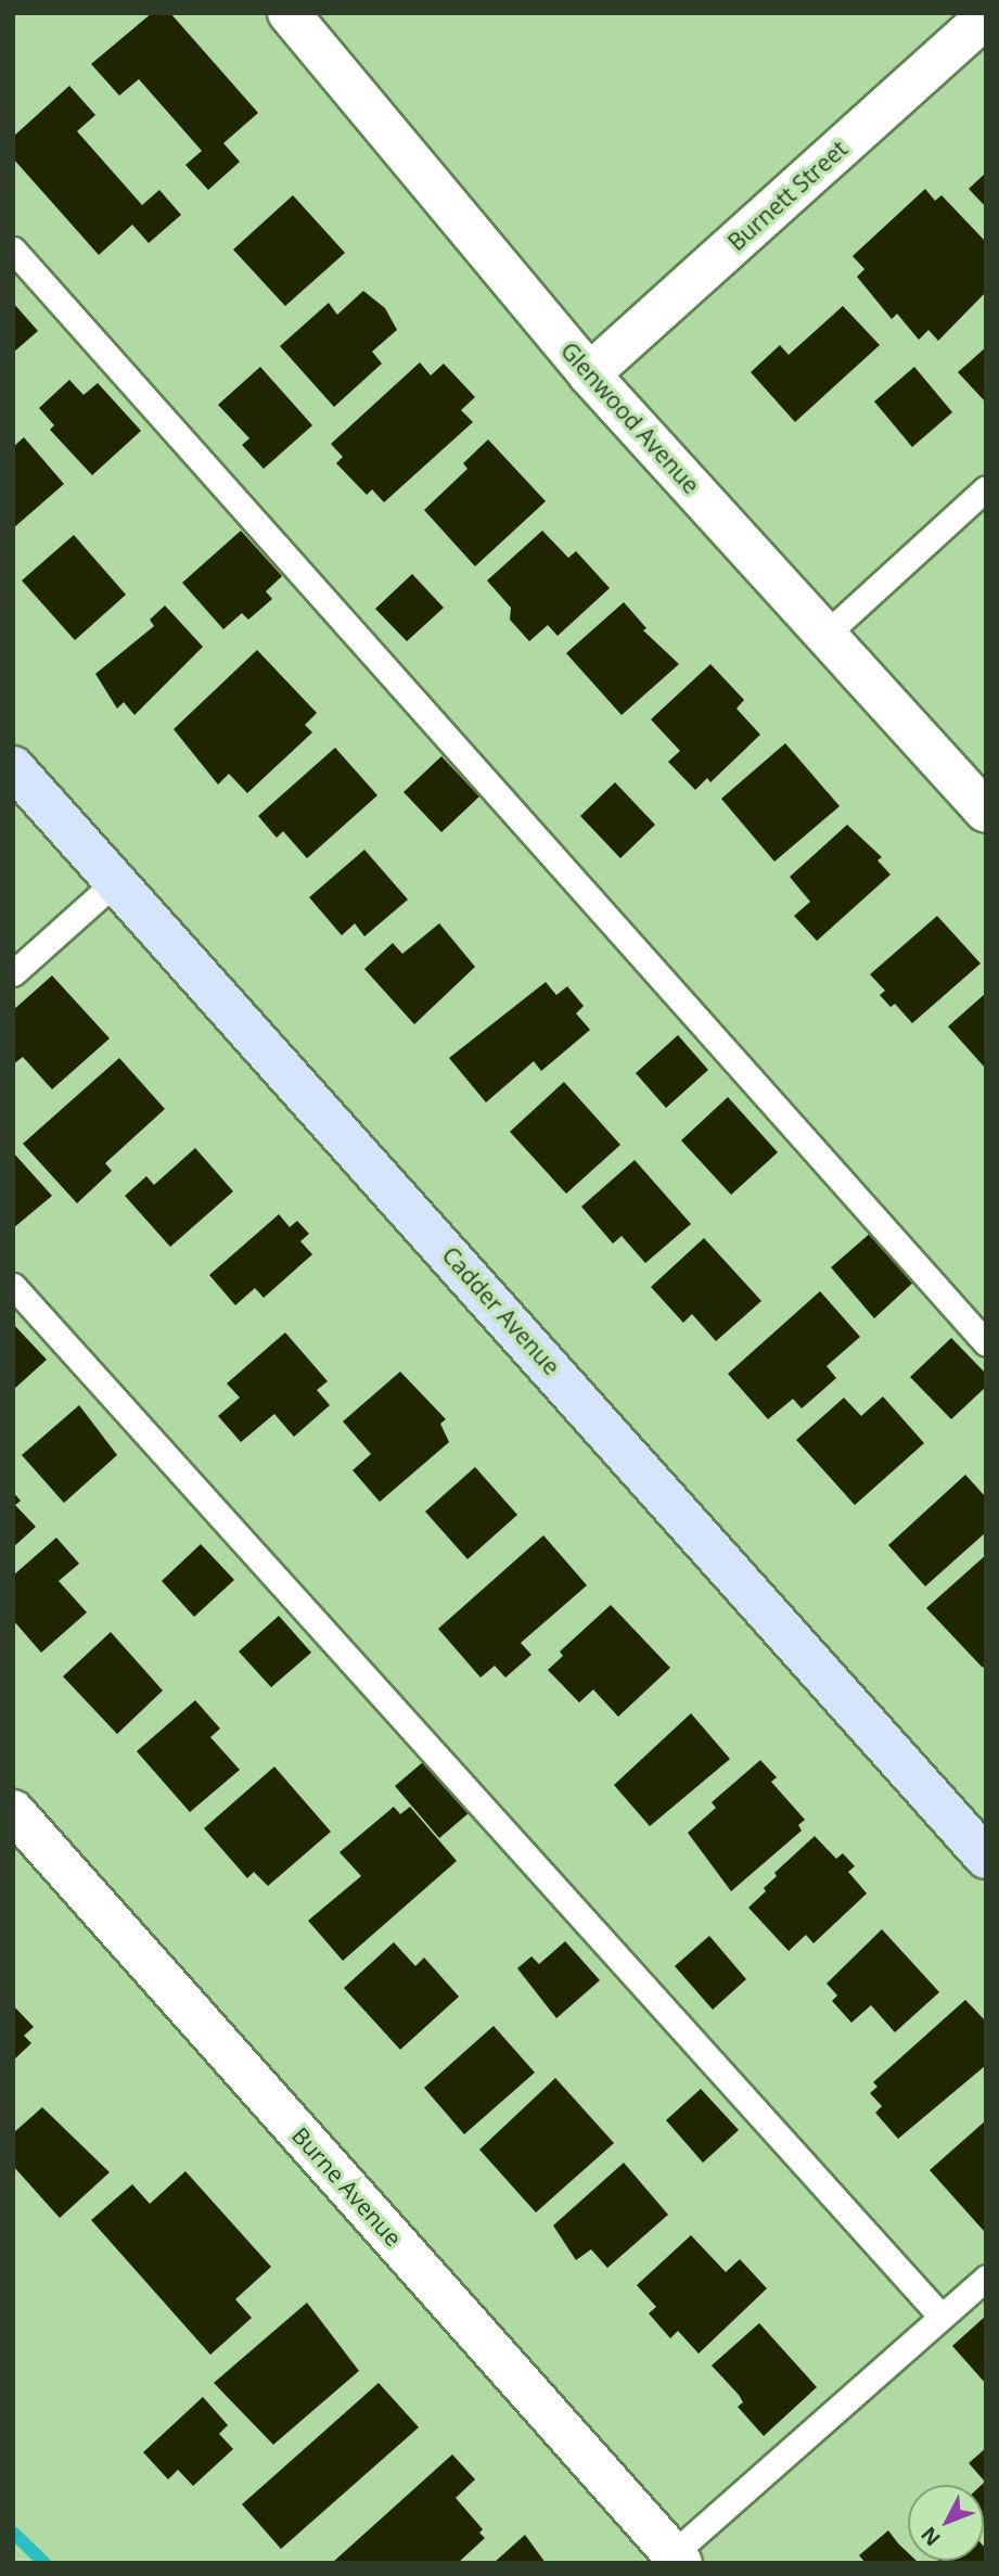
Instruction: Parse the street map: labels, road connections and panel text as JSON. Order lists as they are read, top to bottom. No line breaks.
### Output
{"streets":{"main road":["Cadder Avenue"],"street":["Burnett Street","Glenwood Avenue","Burne Avenue"]},"crossings":[["Burnett Street","Glenwood Avenue"]],"north":"bottom left"}
